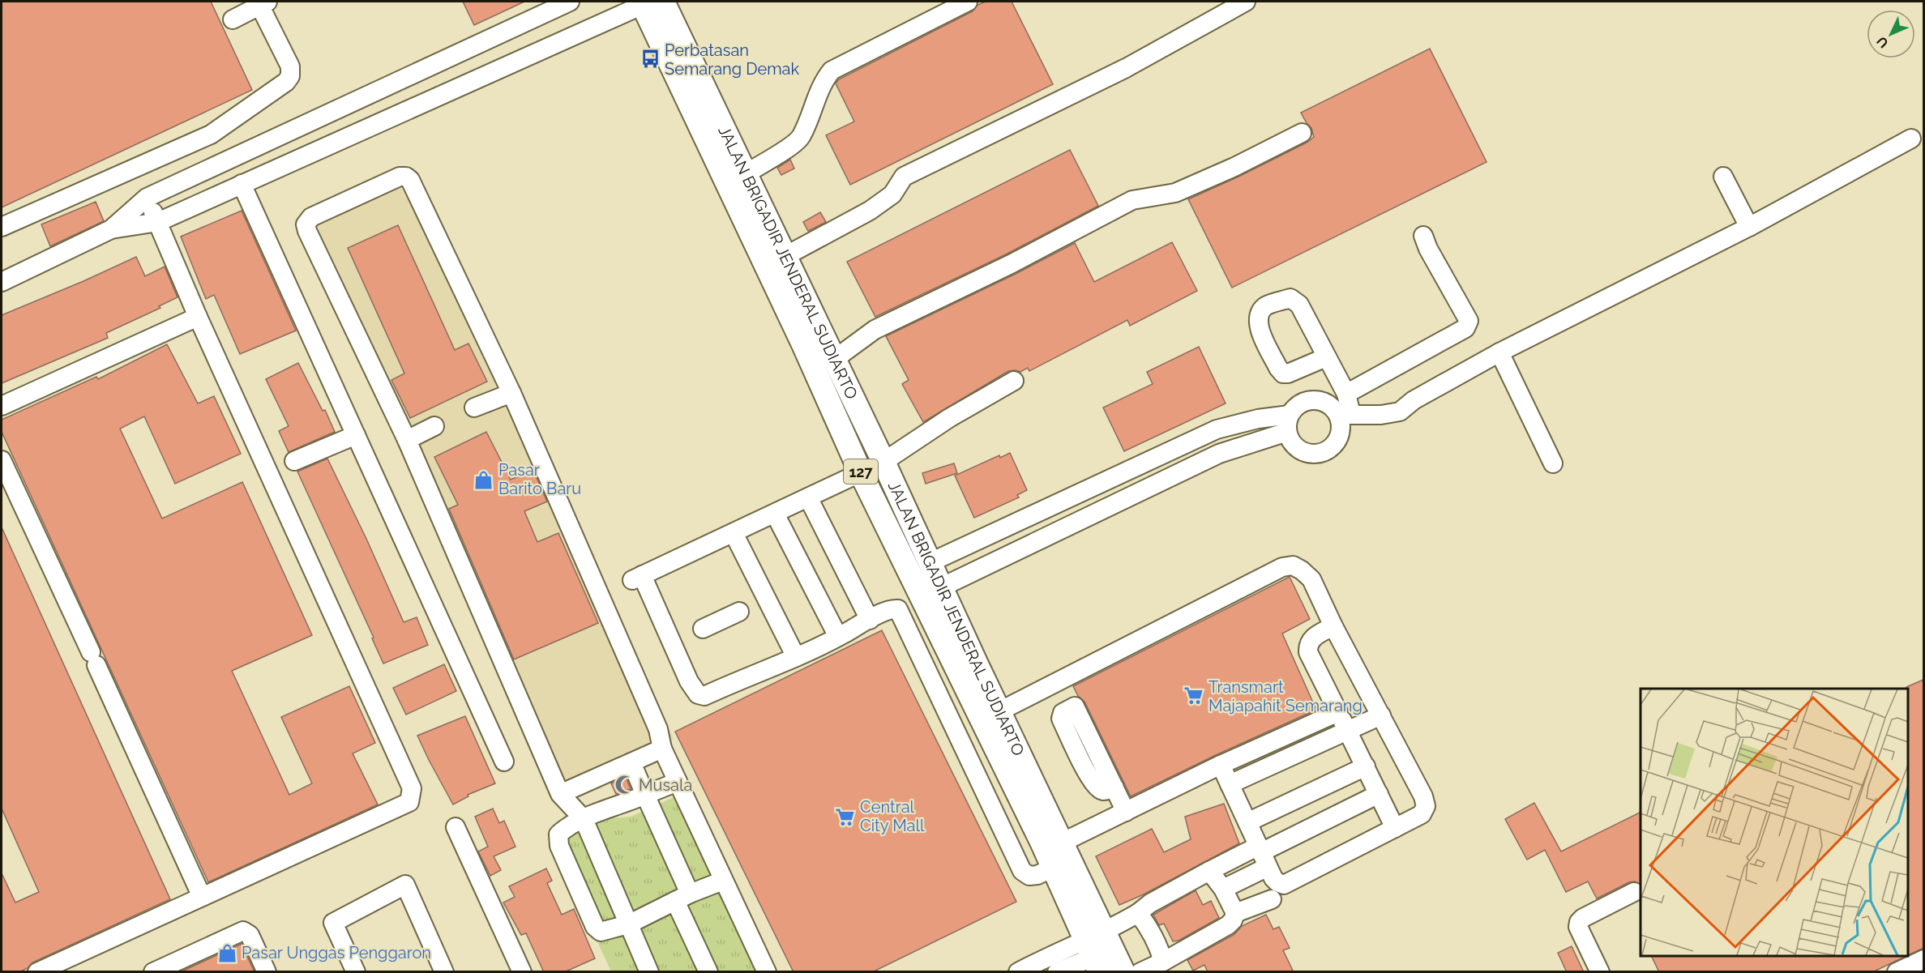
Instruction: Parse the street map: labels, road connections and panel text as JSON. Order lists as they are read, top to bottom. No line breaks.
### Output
{"streets":{"main road":["JALAN BRIGADIR JENDERAL SUDIARTO","127"]},"places":{"bus stop":["Perbatasan Semarang Demak"],"shop":["Pasar Barito Baru","Pasar Unggas Penggaron"],"supermarket":["Transmart Majapahit Semarang","Central City Mall"],"mosque":["Musala"]},"north":"bottom left"}
